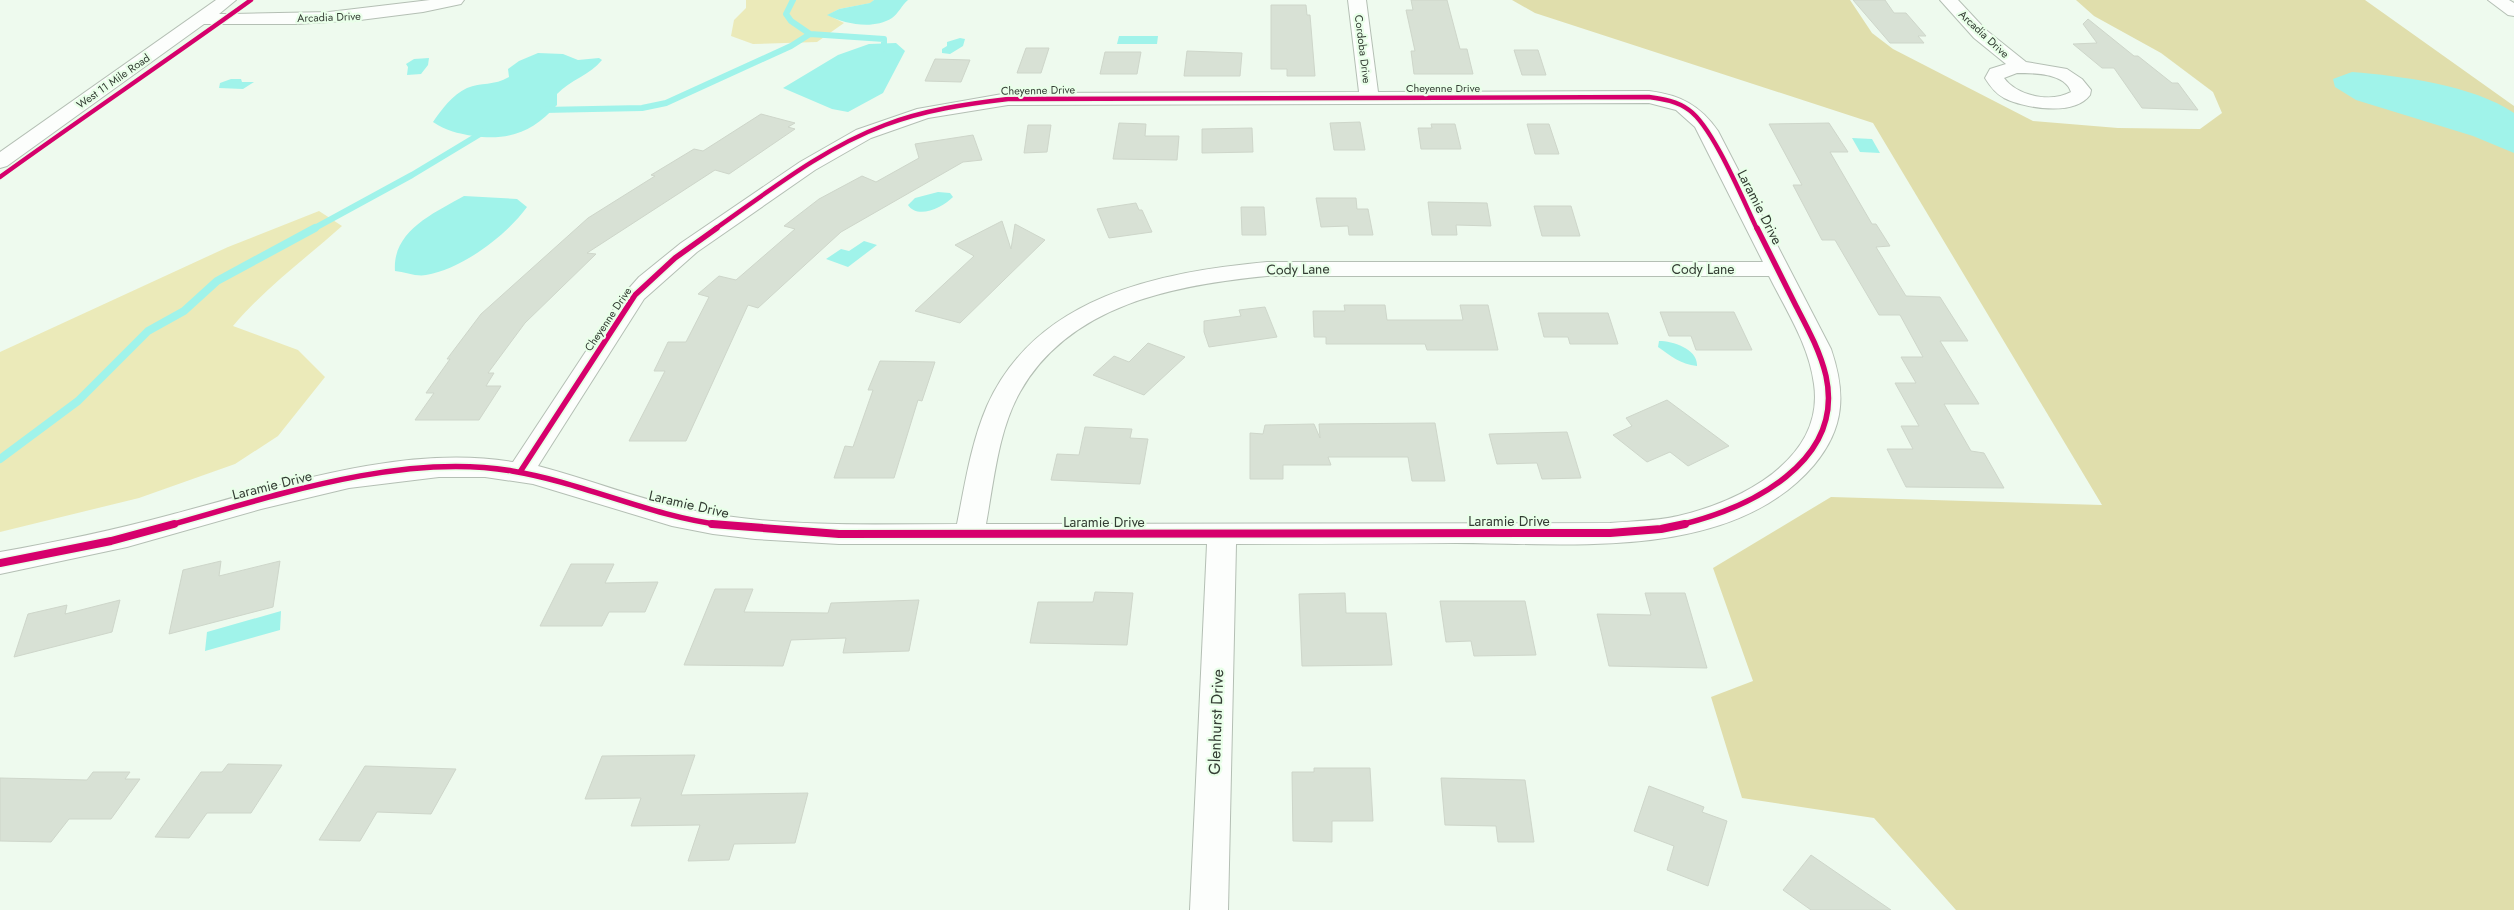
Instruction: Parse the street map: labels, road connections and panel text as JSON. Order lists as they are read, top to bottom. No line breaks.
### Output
{"streets":{"street":["Arcadia Drive","Cordoba Drive","West 11 Mile Road","Cheyenne Drive","Laramie Drive","Cody Lane","Glenhurst Drive"]},"crossings":[["Arcadia Drive","West 11 Mile Road"],["Cordoba Drive","Cheyenne Drive"],["Cheyenne Drive","Laramie Drive"],["Laramie Drive","Cody Lane"],["Laramie Drive","Glenhurst Drive"]]}
